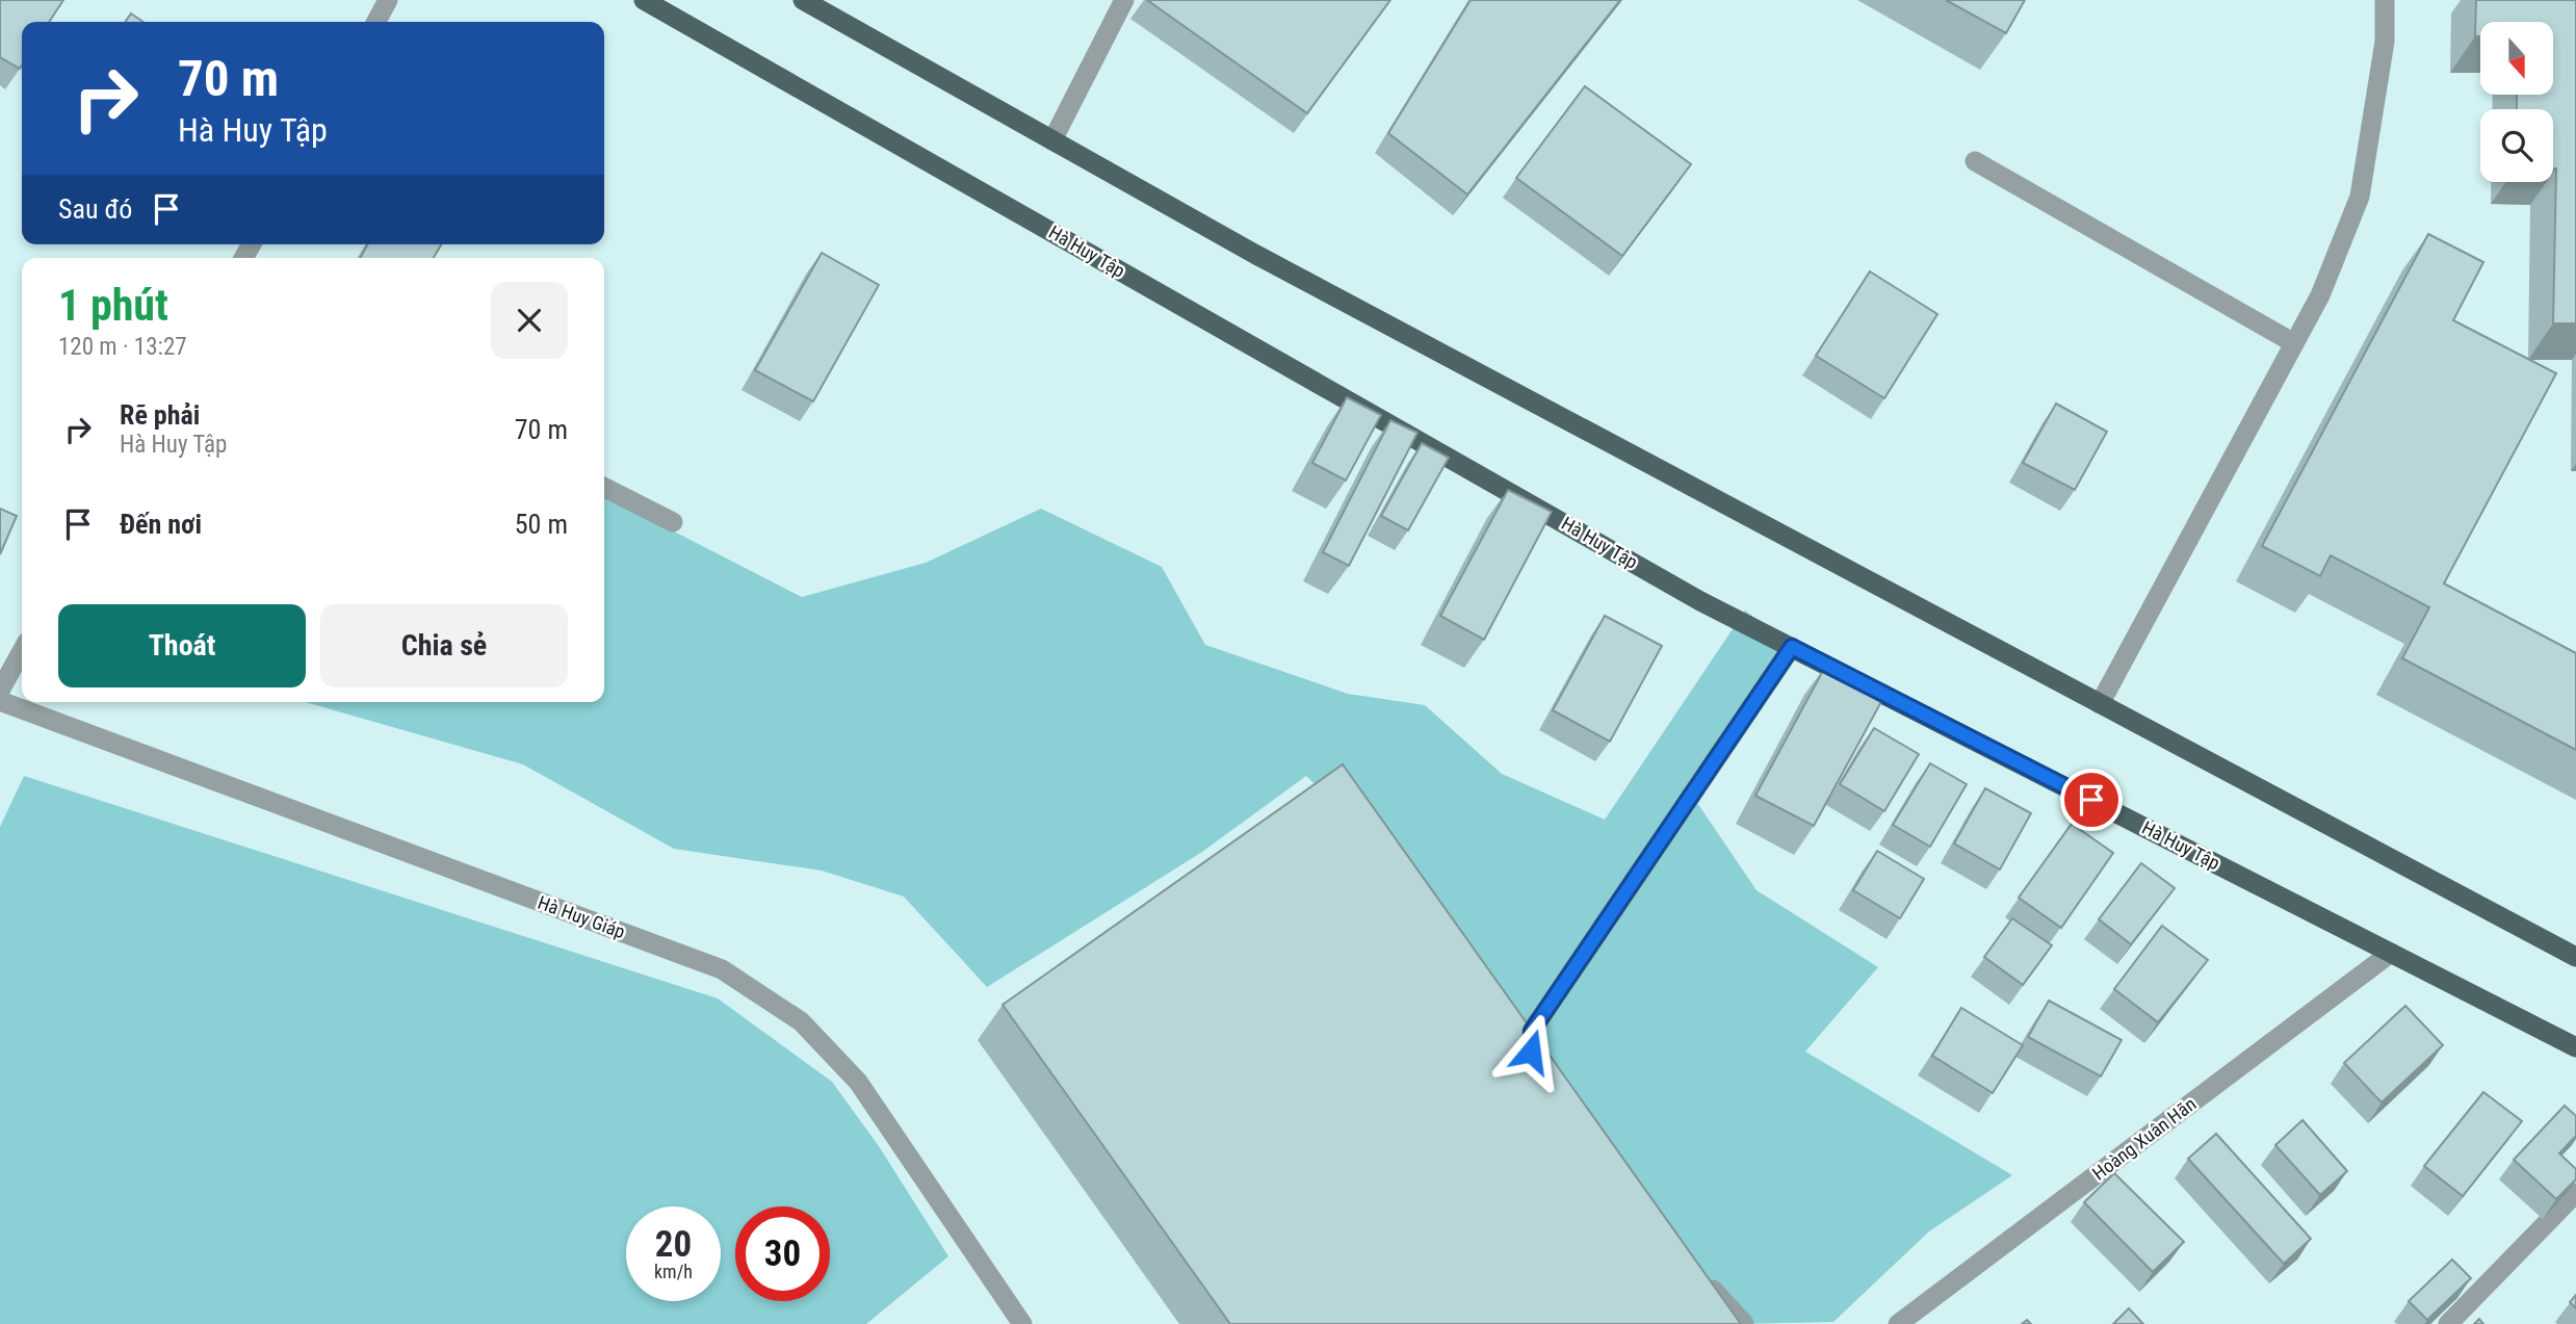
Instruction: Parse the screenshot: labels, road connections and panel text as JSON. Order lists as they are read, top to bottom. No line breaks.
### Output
{"streets":{"main road":["Hà Huy Tập"],"street":["Hà Huy Giáp","Hoàng Xuân Hãn"]},"crossings":[["Hà Huy Tập","Hoàng Xuân Hãn"]],"north":"bottom","page":{"turn":["70 m","Hà Huy Tập"],"then":"Sau đó","heading":["1 phút","120 m · 13:27"],"list":[{"name":"Rẽ phải","note":"Hà Huy Tập","value":"70 m"},{"name":"Đến nơi","value":"50 m"}],"buttons":["Thoát","Chia sẻ"],"speed":"20 km/h","limit":"30"}}
